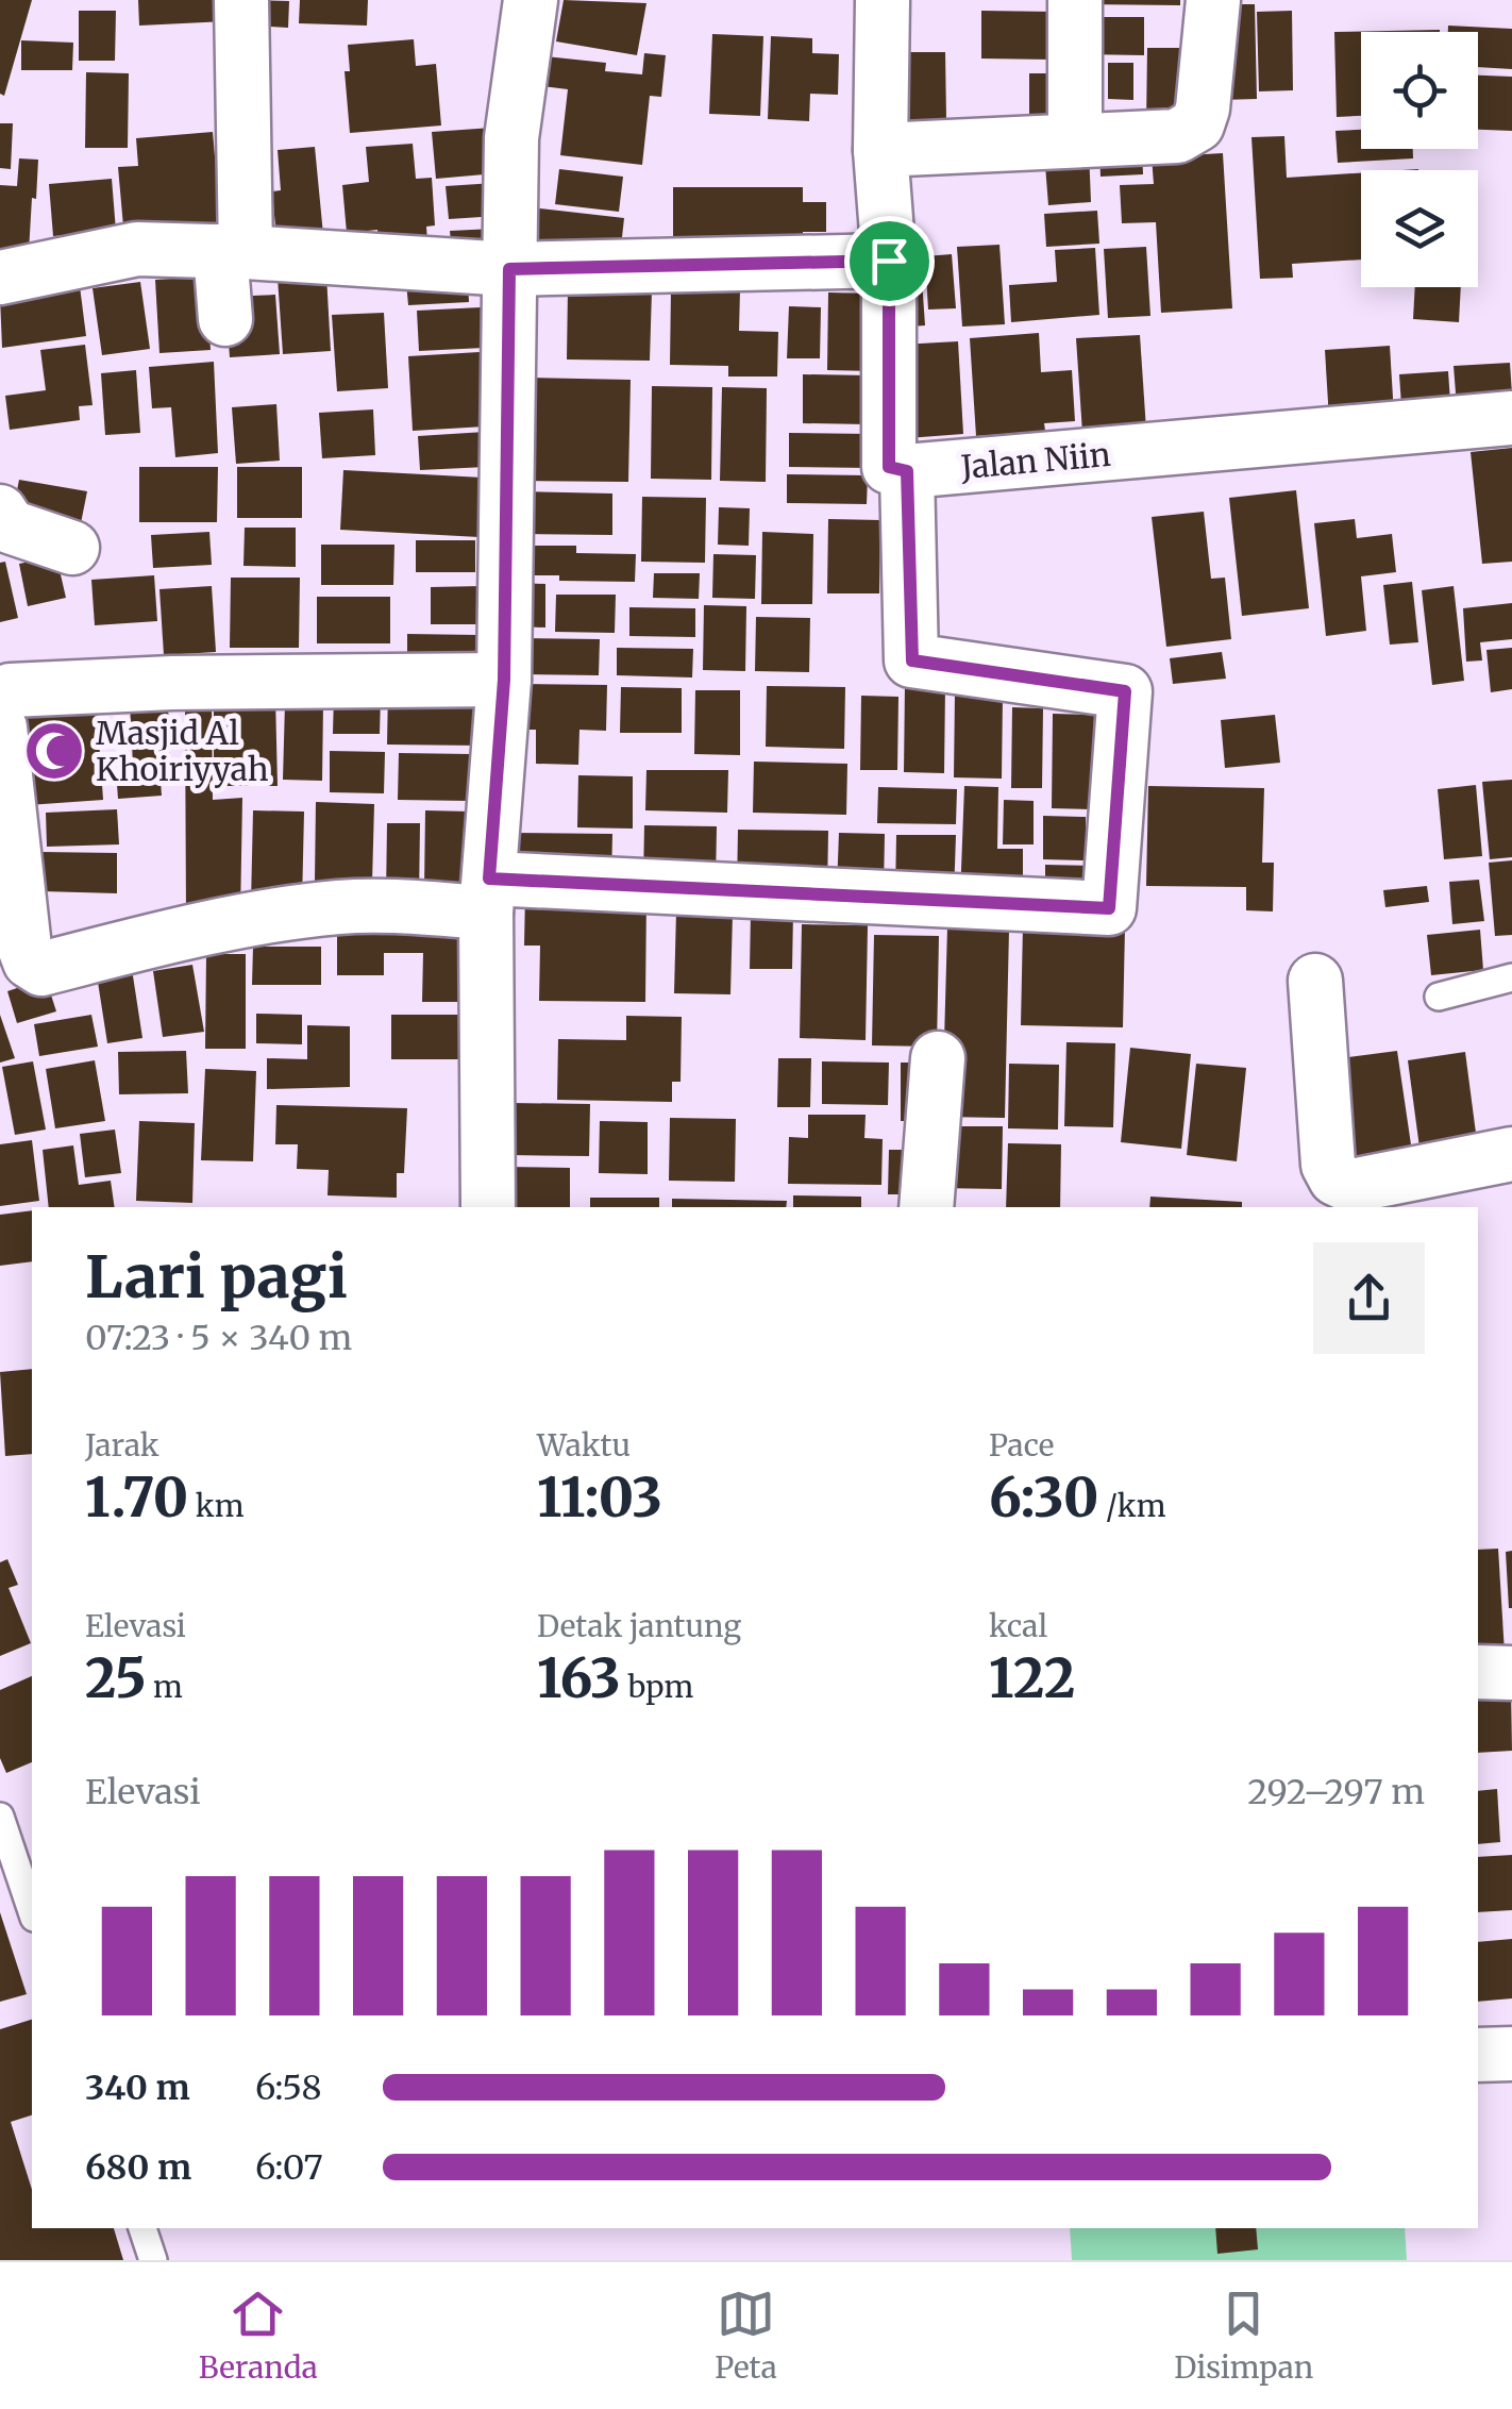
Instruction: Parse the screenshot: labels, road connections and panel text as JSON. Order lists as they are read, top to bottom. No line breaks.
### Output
{"streets":{"street":["Jalan Niin"]},"places":{"mosque":["Masjid Al Khoiriyyah"]},"page":{"heading":["Lari pagi","07:23 · 5 × 340 m"],"stats":[["Jarak","1.70 km"],["Waktu","11:03"],["Pace","6:30 /km"],["Elevasi","25 m"],["Detak jantung","163 bpm"],["kcal","122"]],"chart":["Elevasi","292–297 m"],"list":[{"name":"340 m","note":"6:58"},{"name":"680 m","note":"6:07"}],"tabs":["Beranda","Peta","Disimpan"]}}
